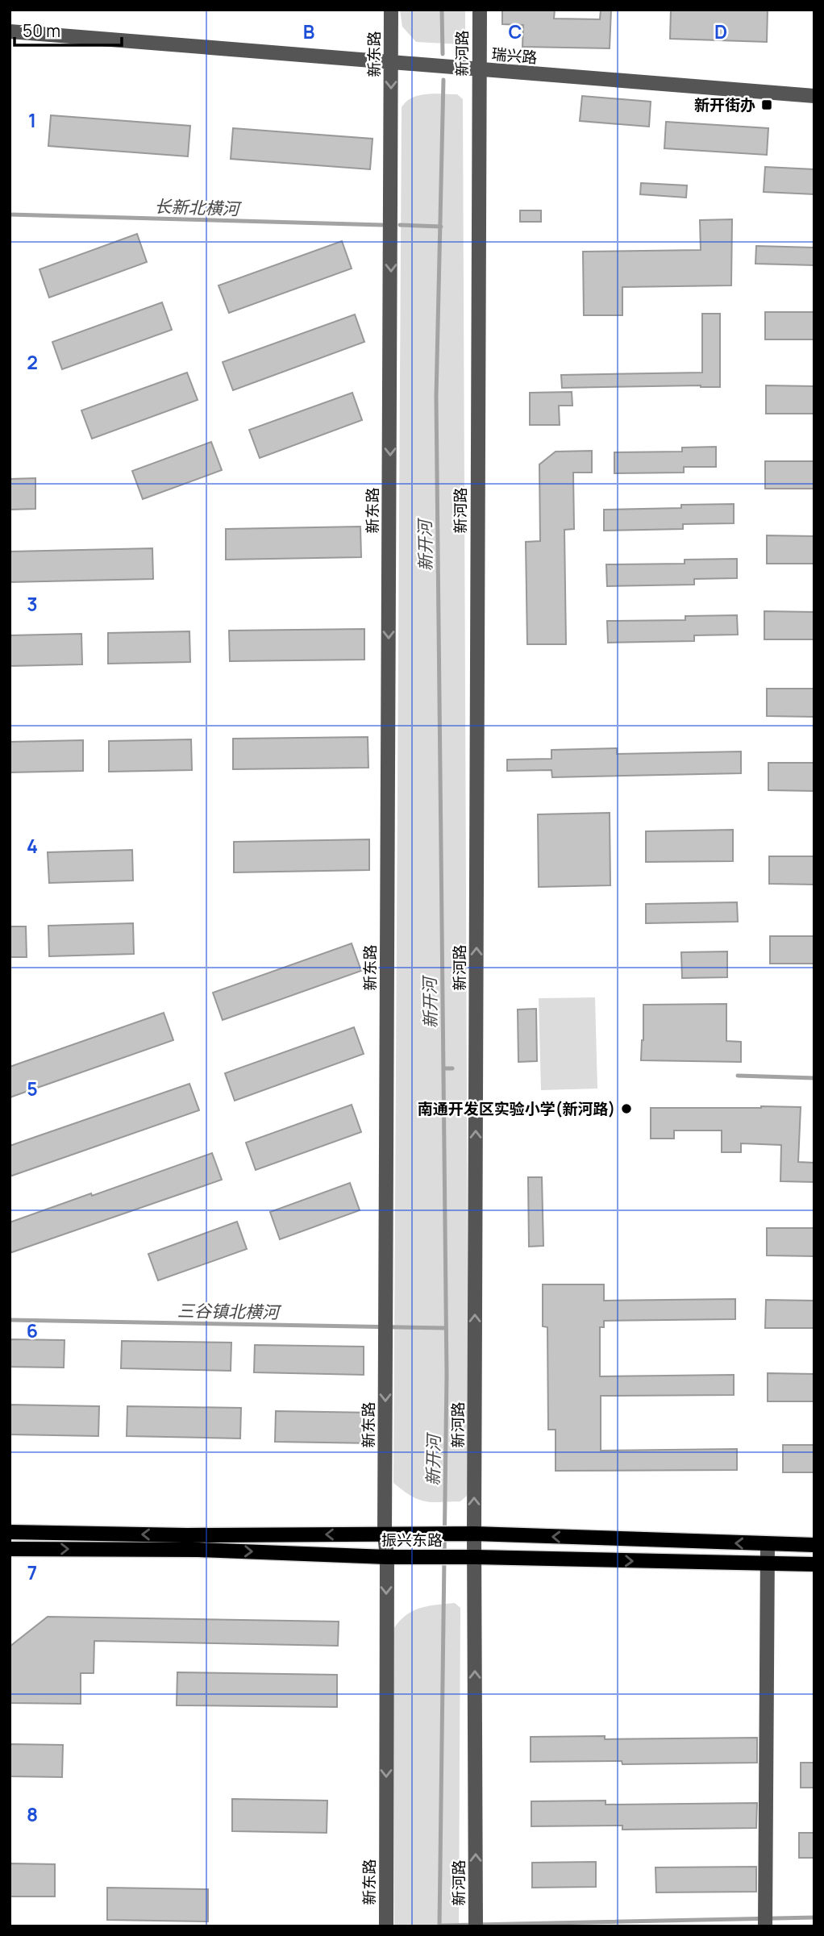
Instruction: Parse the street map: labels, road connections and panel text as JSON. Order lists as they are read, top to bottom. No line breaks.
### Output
{"streets":{"main road":["振兴东路"],"street":["新河路","新东路","瑞兴路"]},"crossings":[["新河路","瑞兴路"],["新河路","振兴东路"],["新东路","瑞兴路"],["新东路","振兴东路"]],"one_way":["新河路","新东路"],"water":["长新北横河","新开河","三谷镇北横河"],"places":{"transit":["新开街办"],"other":["南通开发区实验小学(新河路)"]},"scale_bar":"50 m","grid":{"columns":["B","C","D"],"rows":["1","2","3","4","5","6","7","8"]}}
